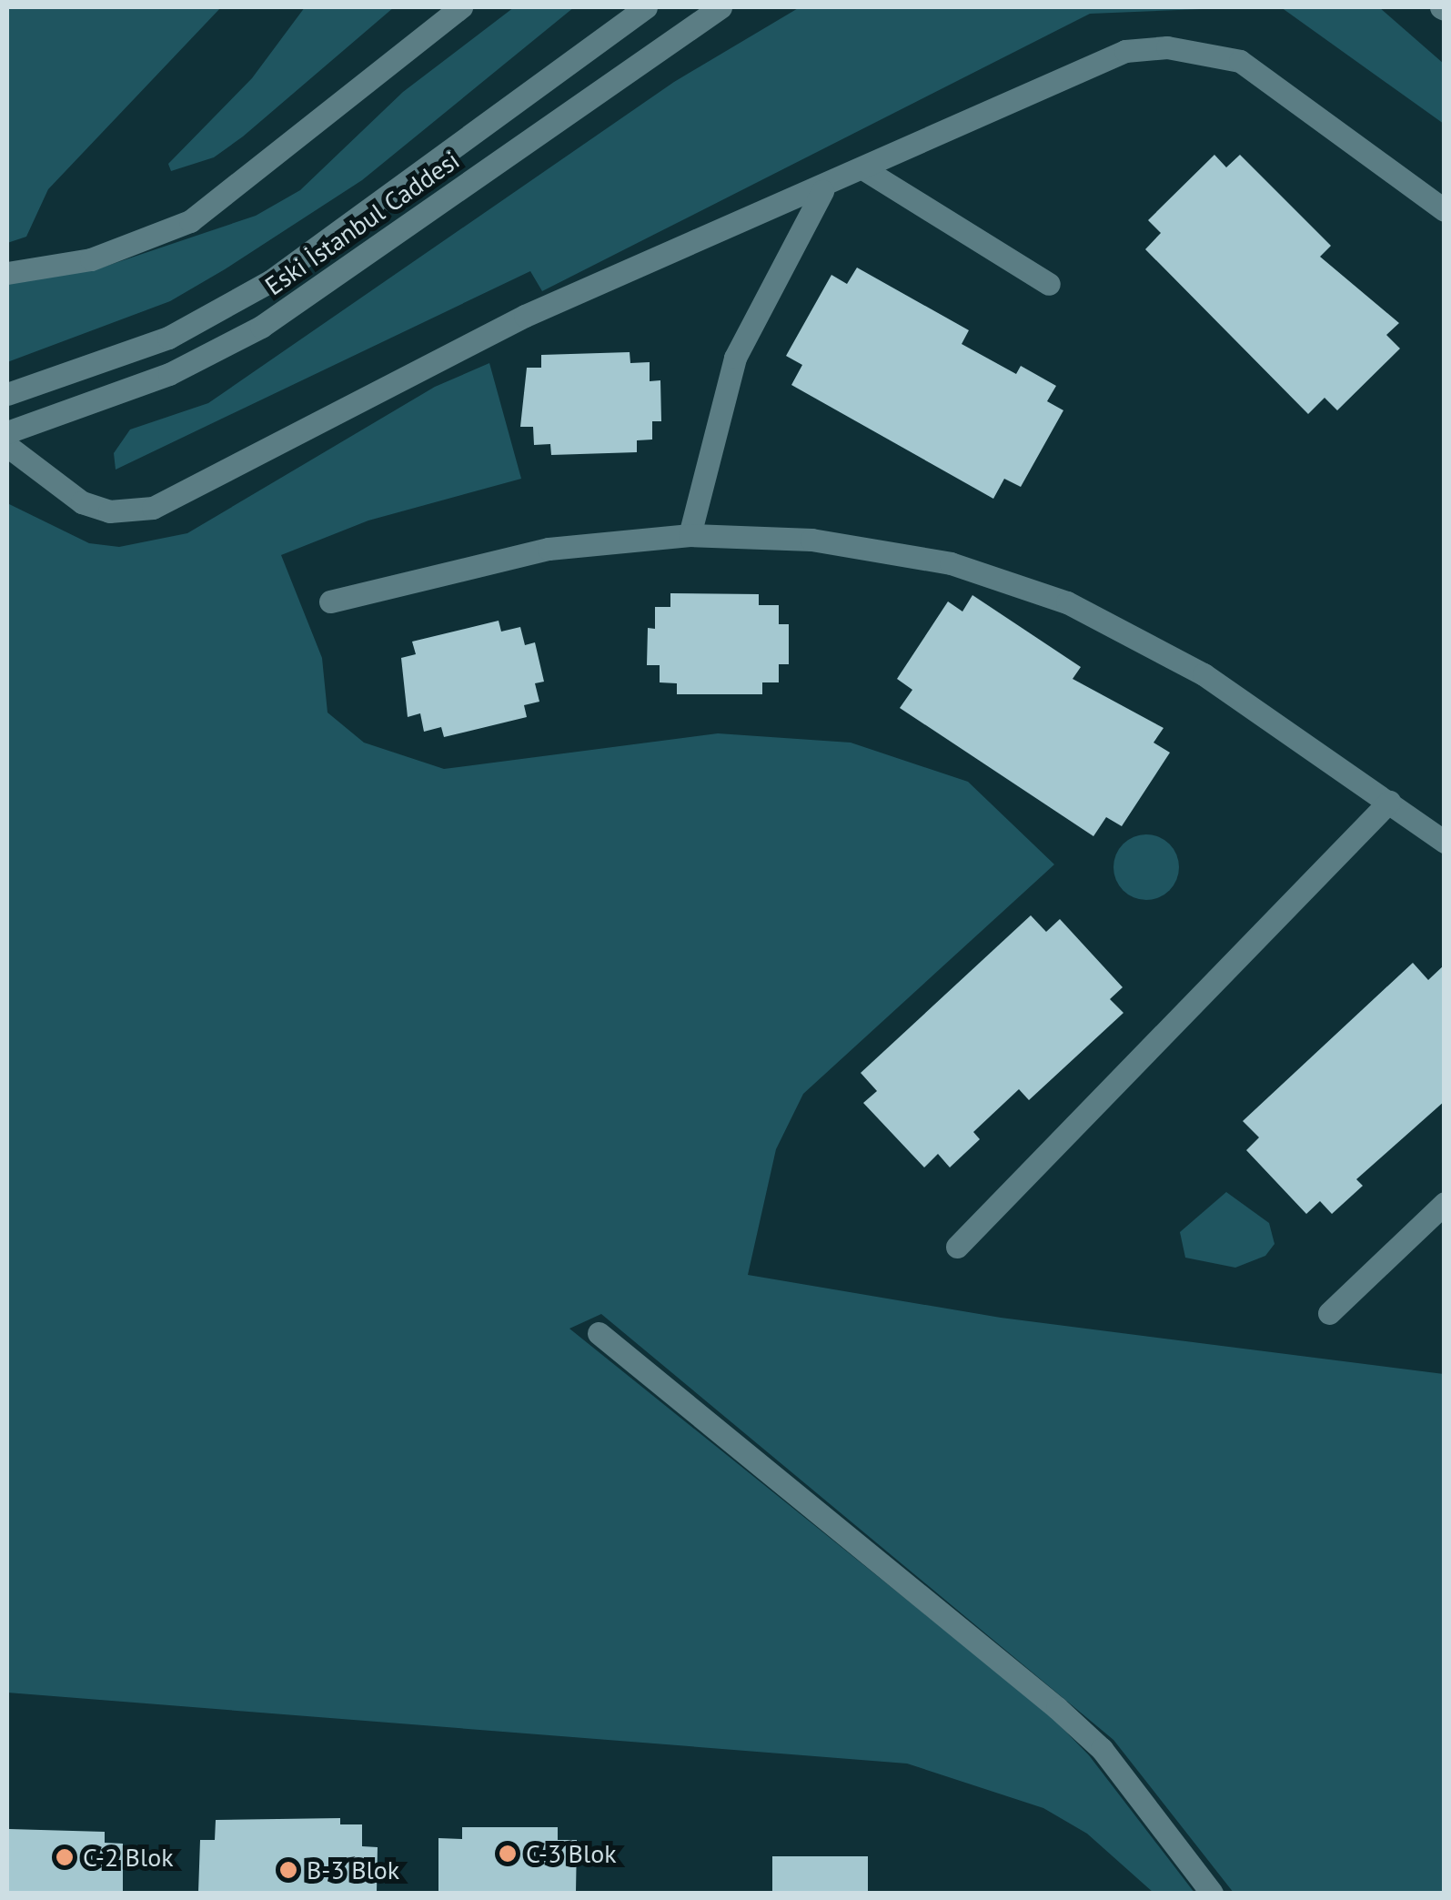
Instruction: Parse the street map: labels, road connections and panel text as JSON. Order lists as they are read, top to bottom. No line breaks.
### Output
{"streets":{"main road":["Eski İstanbul Caddesi"]},"places":["C-3 Blok","C-2 Blok","B-3 Blok"]}
